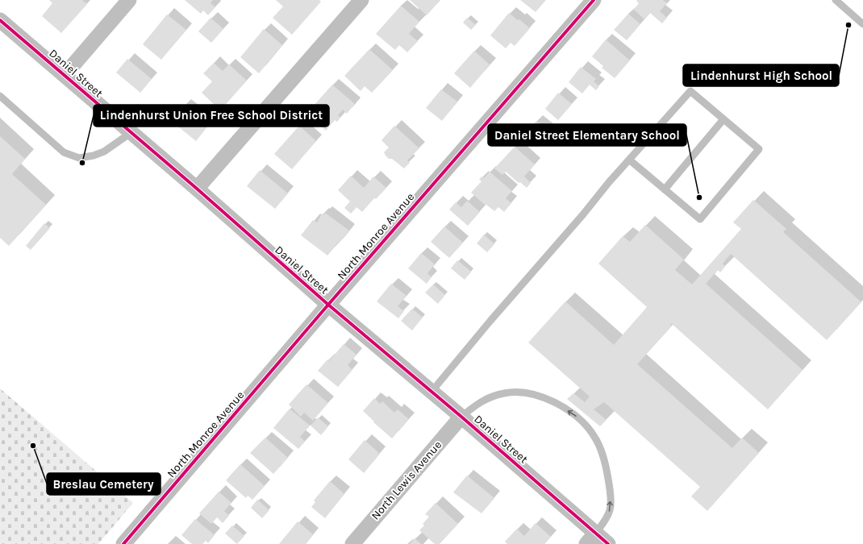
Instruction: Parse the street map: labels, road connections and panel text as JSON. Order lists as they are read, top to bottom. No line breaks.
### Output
{"streets":{"street":["Daniel Street","North Monroe Avenue","North Lewis Avenue"]},"crossings":[["Daniel Street","North Monroe Avenue"],["Daniel Street","North Lewis Avenue"]],"places":["Lindenhurst High School","Lindenhurst Union Free School District","Daniel Street Elementary School","Breslau Cemetery"]}
